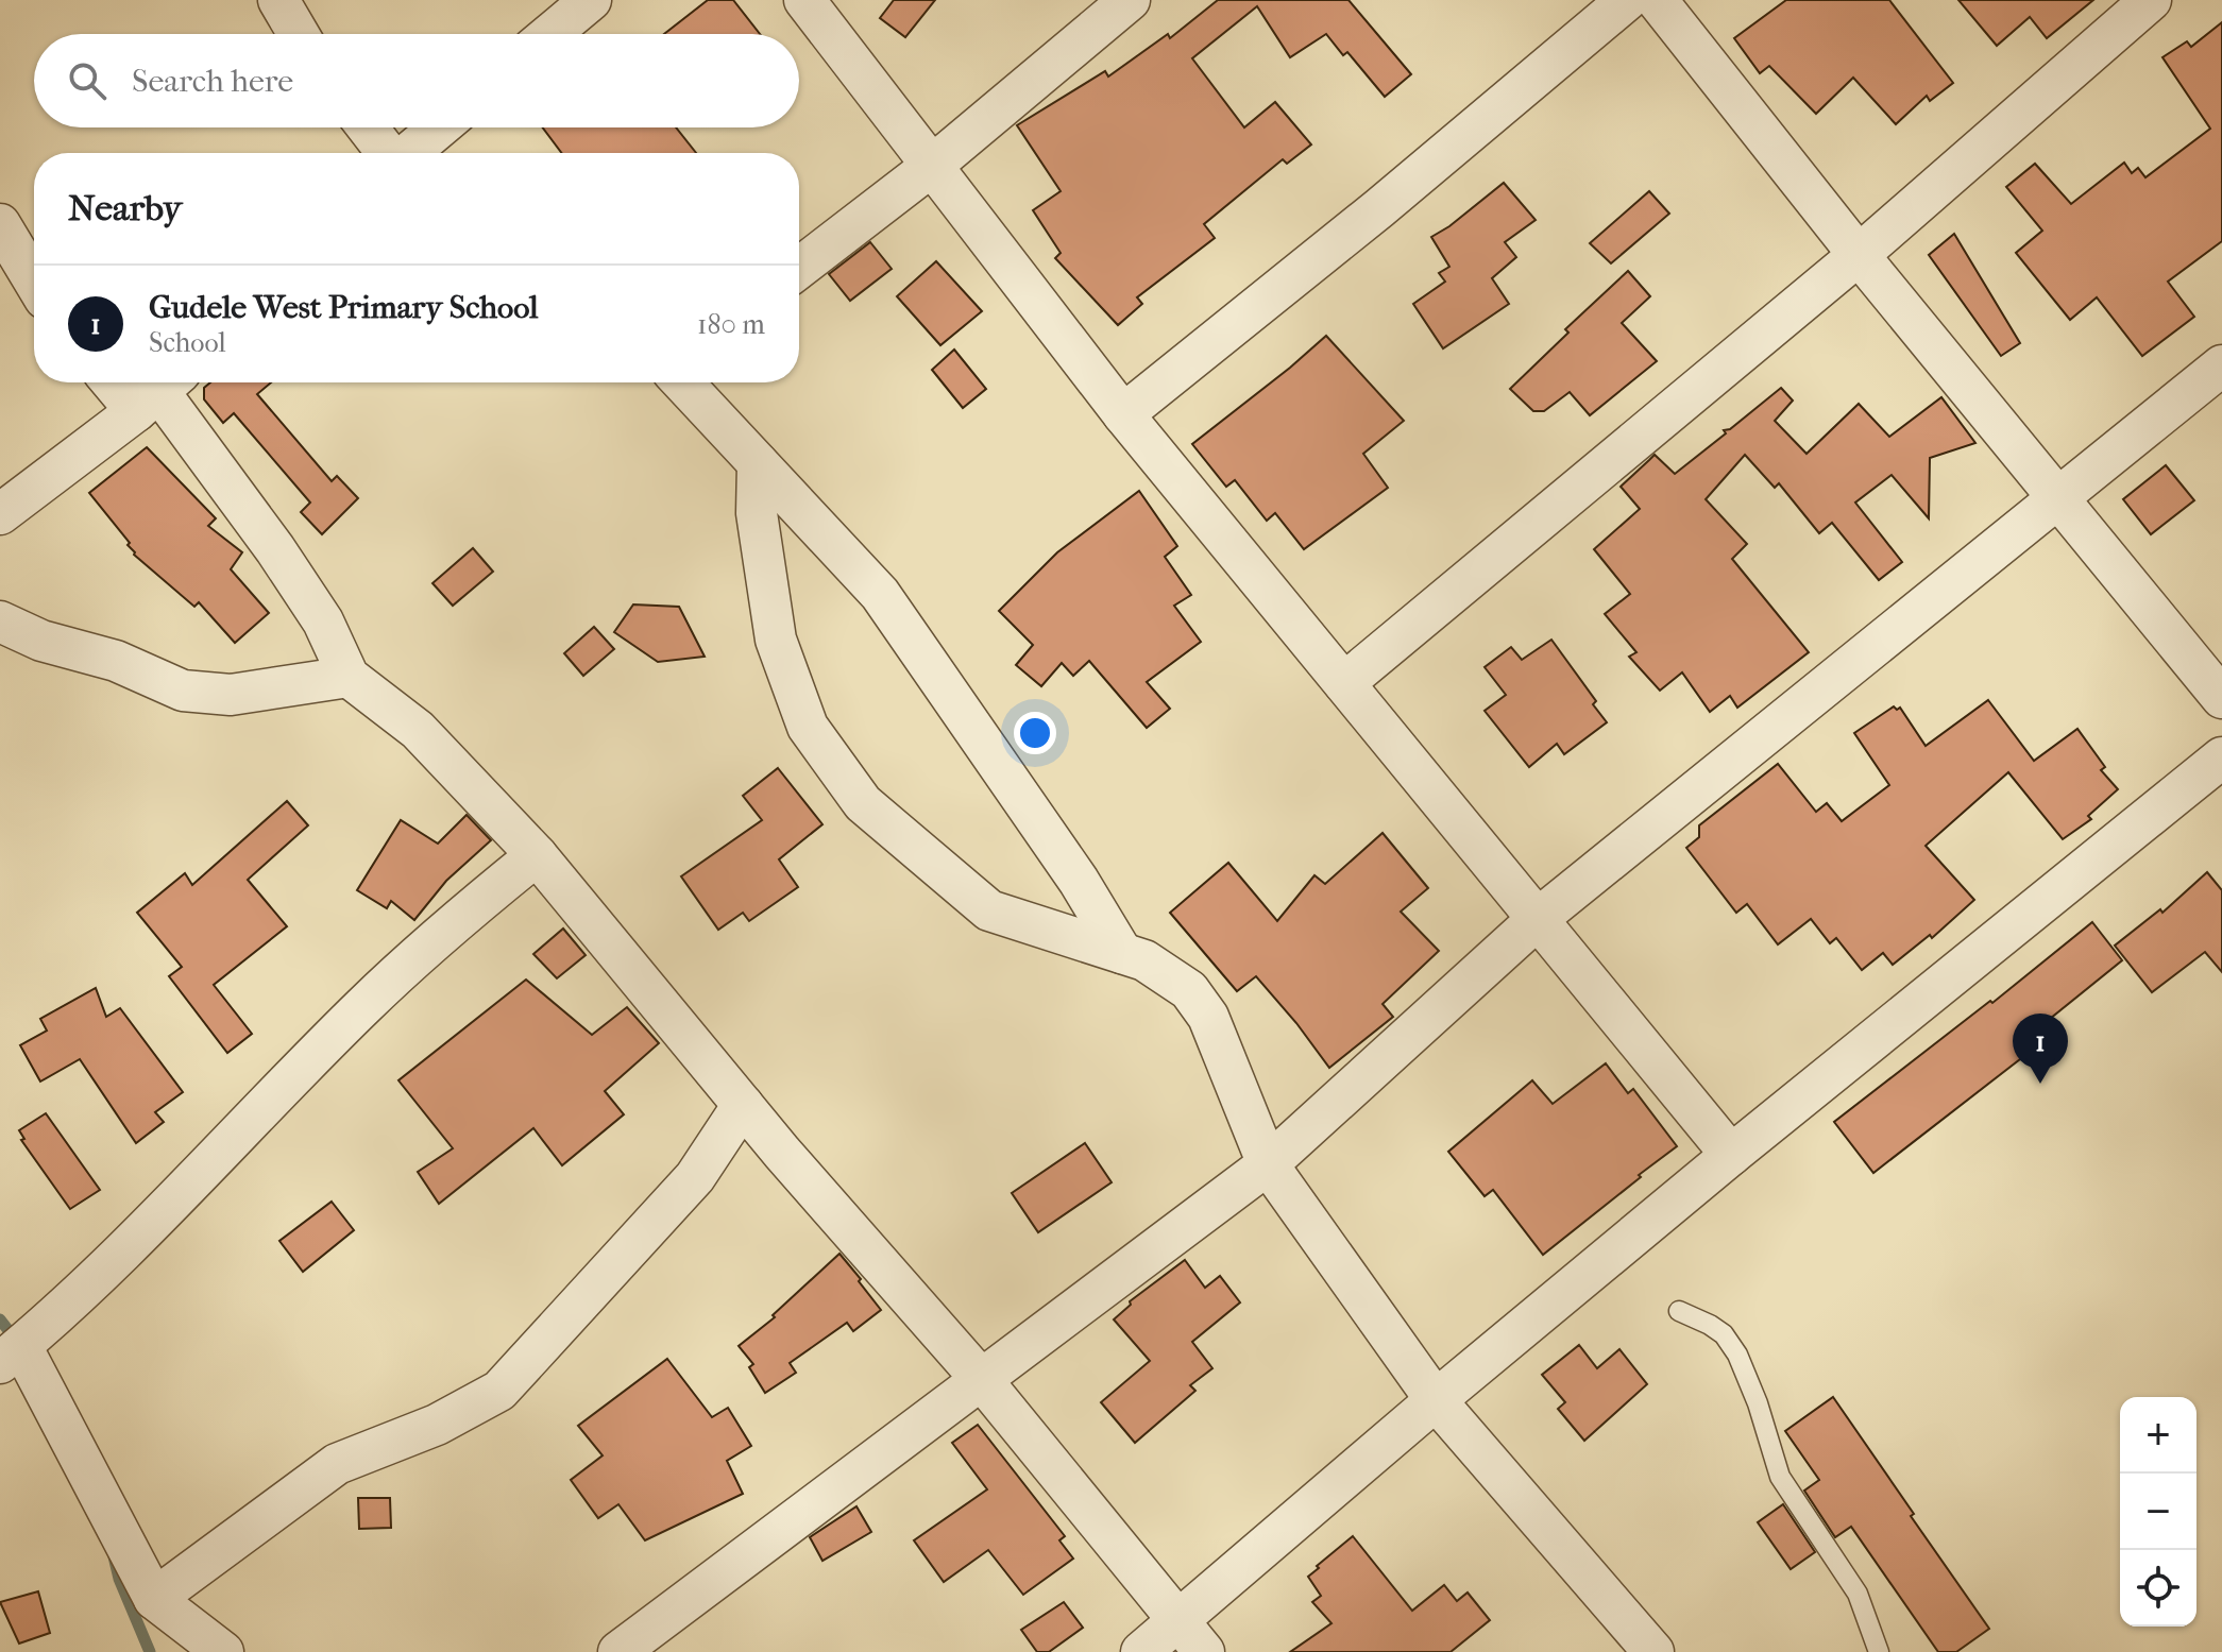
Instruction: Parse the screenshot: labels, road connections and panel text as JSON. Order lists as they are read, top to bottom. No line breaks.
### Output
{"page":{"search":"Search here","heading":"Nearby","list":[{"mark":"1","name":"Gudele West Primary School","note":"School","value":"180 m"}],"pins":"1","map_buttons":["+","−"]}}
